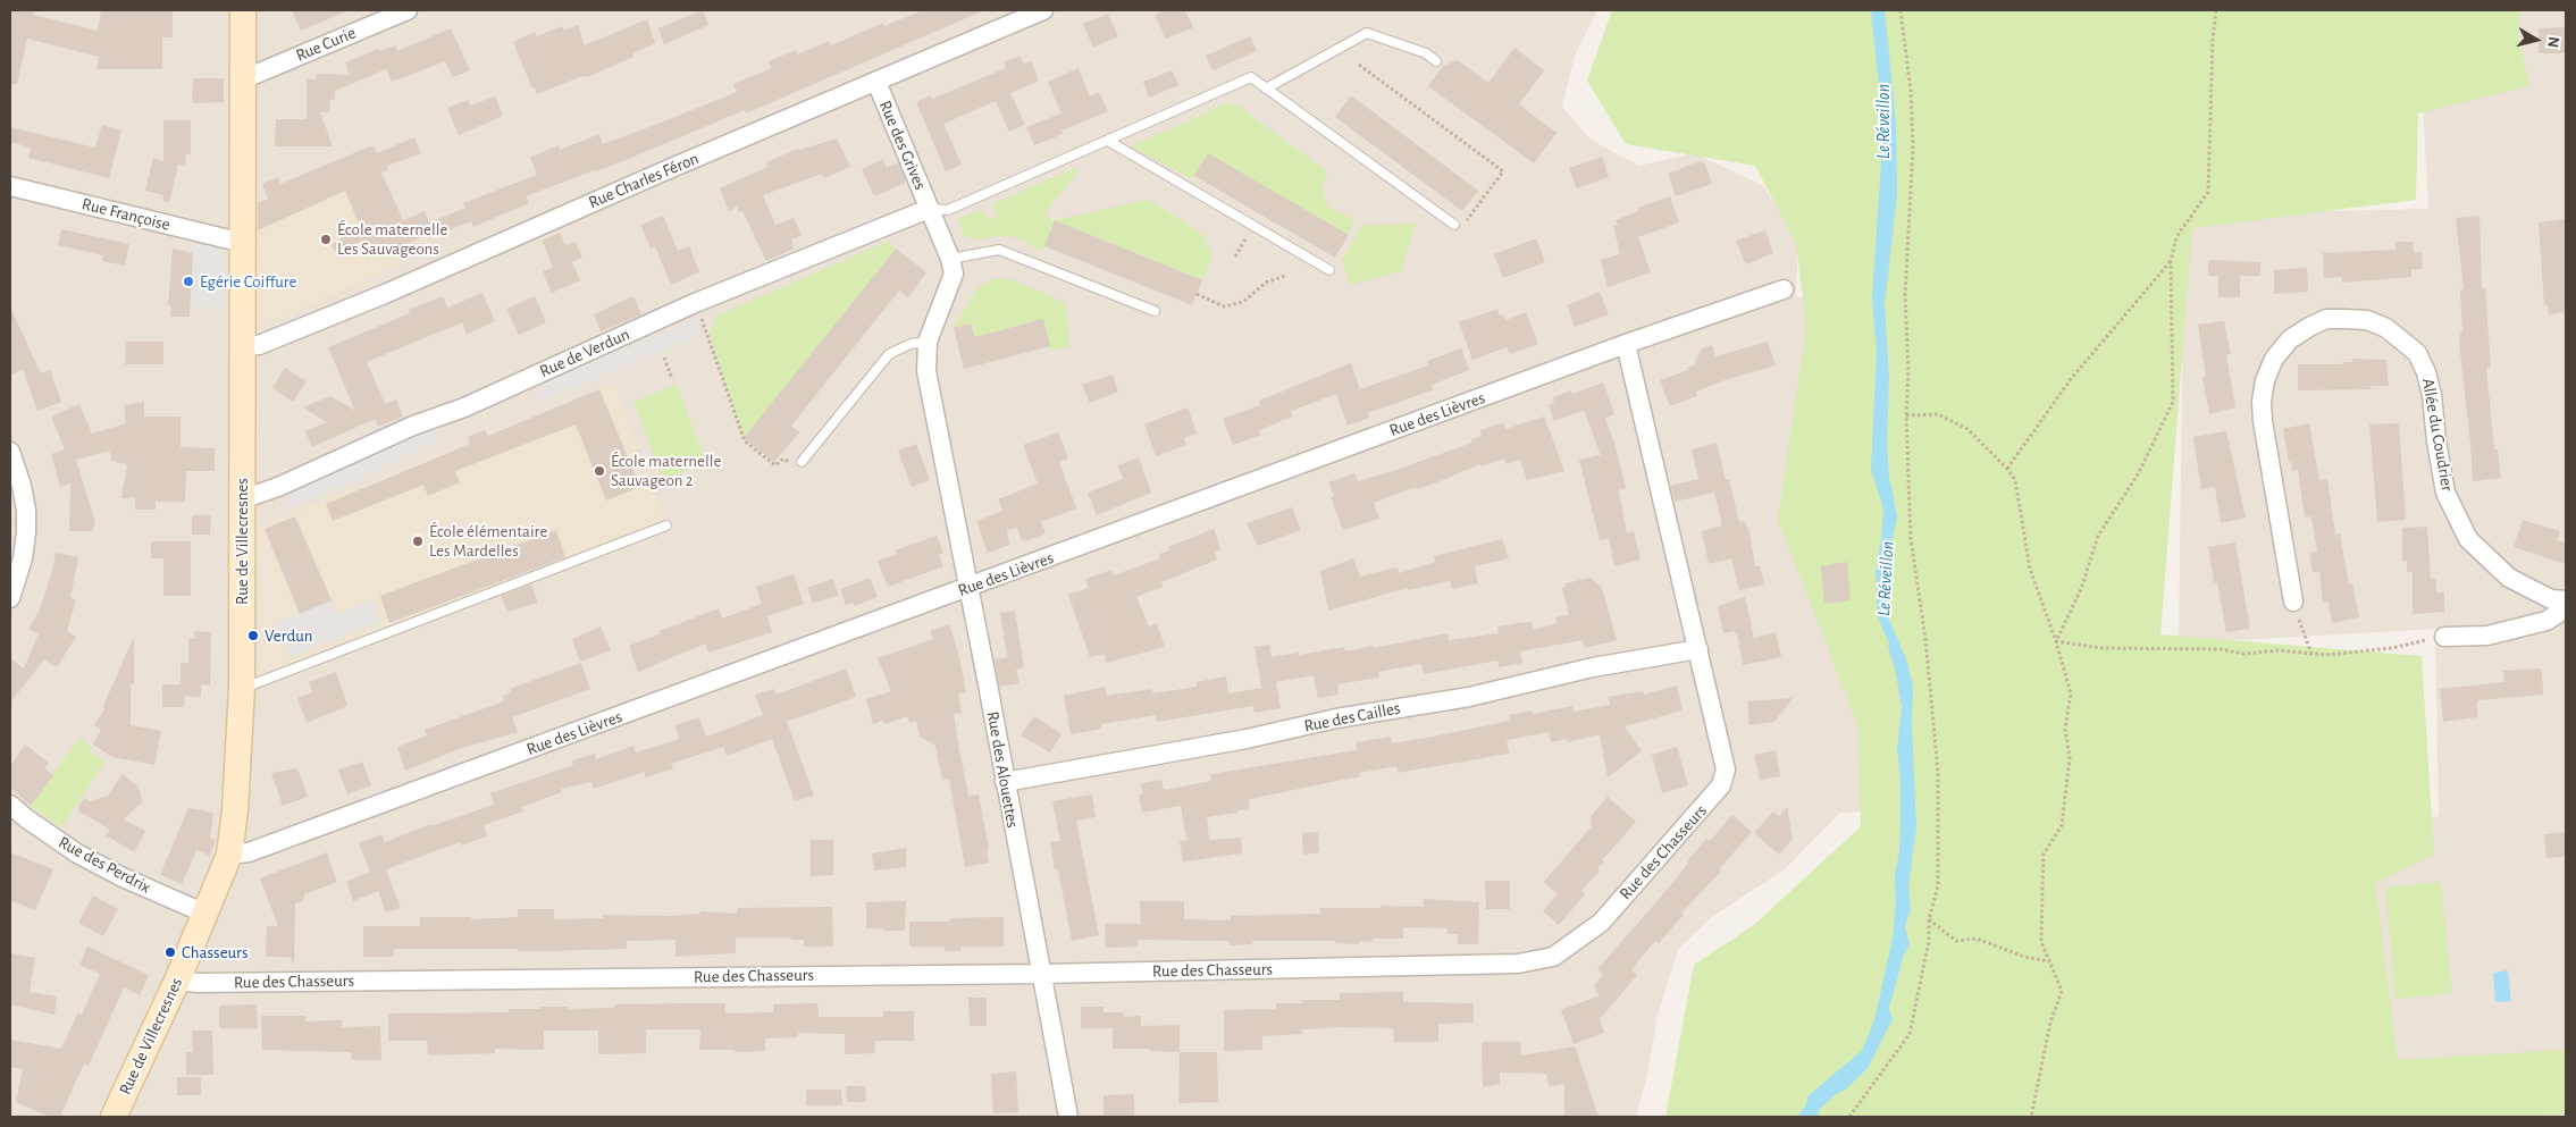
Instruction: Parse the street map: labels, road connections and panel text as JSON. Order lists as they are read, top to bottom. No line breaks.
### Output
{"streets":{"street":["Rue Curie","Rue des Grives","Rue Charles Féron","Rue Françoise","Rue de Verdun","Rue des Lièvres","Allée du Coudrier","Rue de Villecresnes","Rue des Cailles","Rue des Alouettes","Rue des Chasseurs","Rue des Perdrix"]},"crossings":[["Rue Curie","Rue de Villecresnes"],["Rue des Grives","Rue Charles Féron"],["Rue des Grives","Rue de Verdun"],["Rue des Grives","Rue des Alouettes"],["Rue Charles Féron","Rue de Villecresnes"],["Rue Françoise","Rue de Villecresnes"],["Rue de Verdun","Rue de Villecresnes"],["Rue des Lièvres","Rue de Villecresnes"],["Rue des Lièvres","Rue des Alouettes"],["Rue des Lièvres","Rue des Chasseurs"],["Rue de Villecresnes","Rue des Chasseurs"],["Rue de Villecresnes","Rue des Perdrix"],["Rue des Cailles","Rue des Alouettes"],["Rue des Cailles","Rue des Chasseurs"],["Rue des Alouettes","Rue des Chasseurs"]],"water":["Le Réveillon"],"places":["École maternelle Les Sauvageons","Egérie Coiffure","École maternelle Sauvageon 2","École élémentaire Les Mardelles","Verdun","Chasseurs"],"north":"right"}
